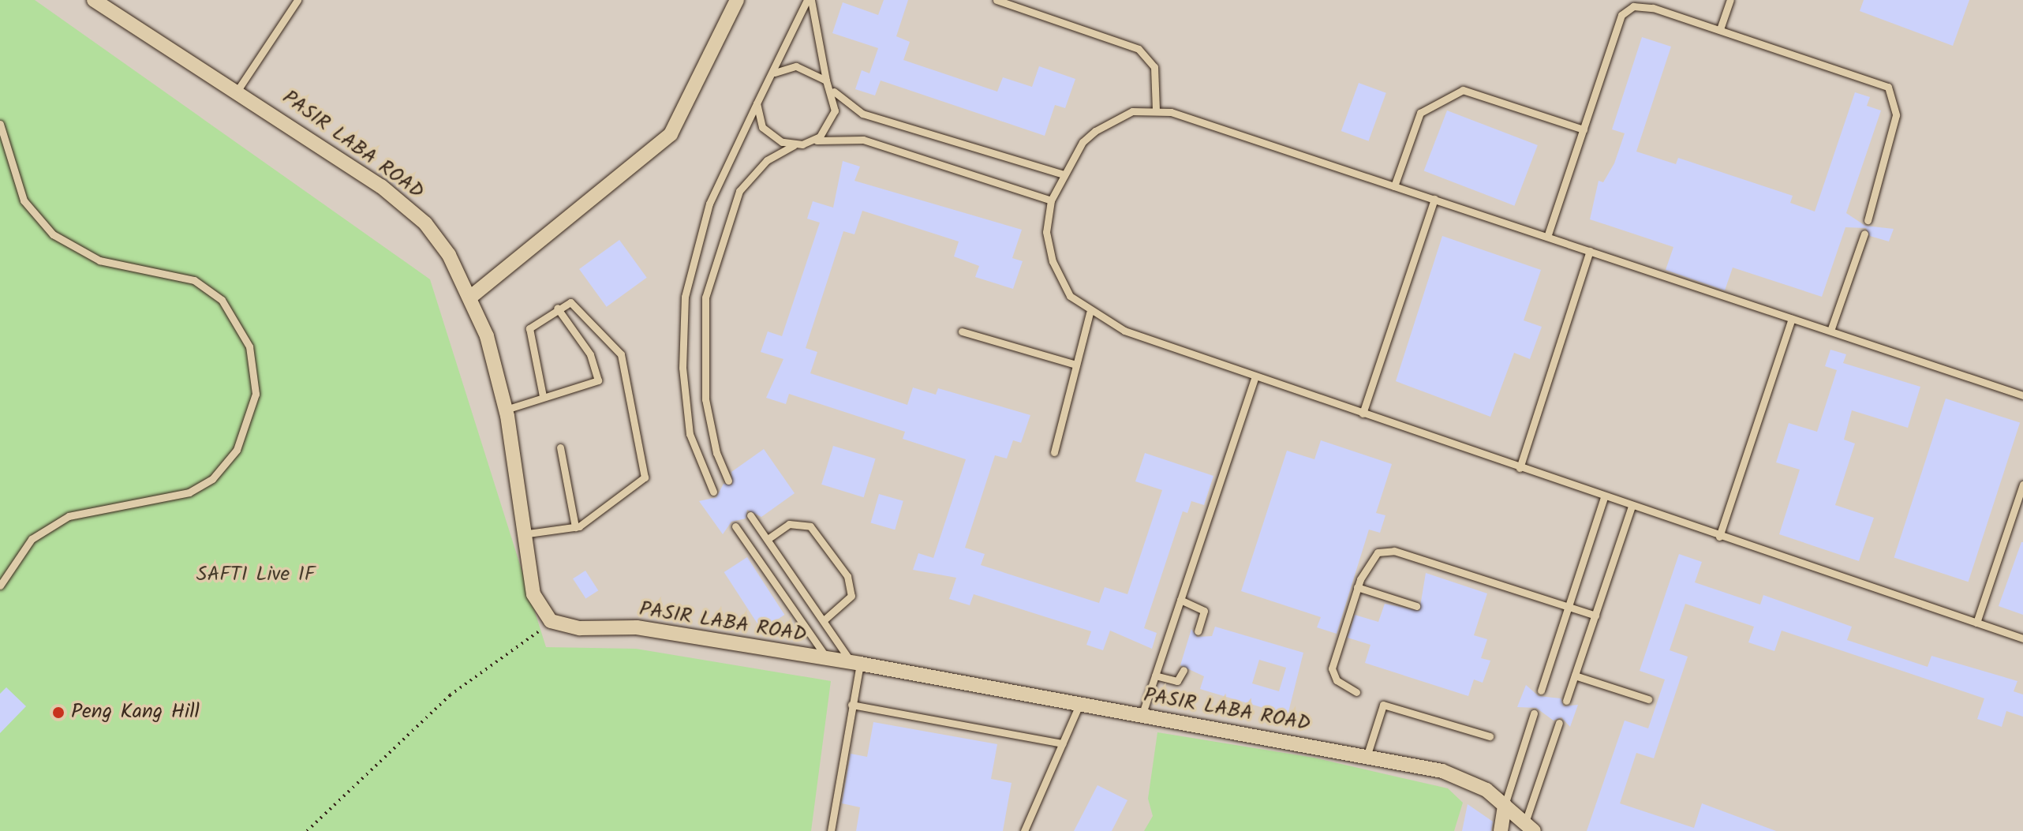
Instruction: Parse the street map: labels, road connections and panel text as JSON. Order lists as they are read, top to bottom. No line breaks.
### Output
{"streets":{"street":["PASIR LABA ROAD"]},"parks":["SAFTI Live IF"],"places":["Peng Kang Hill"]}
